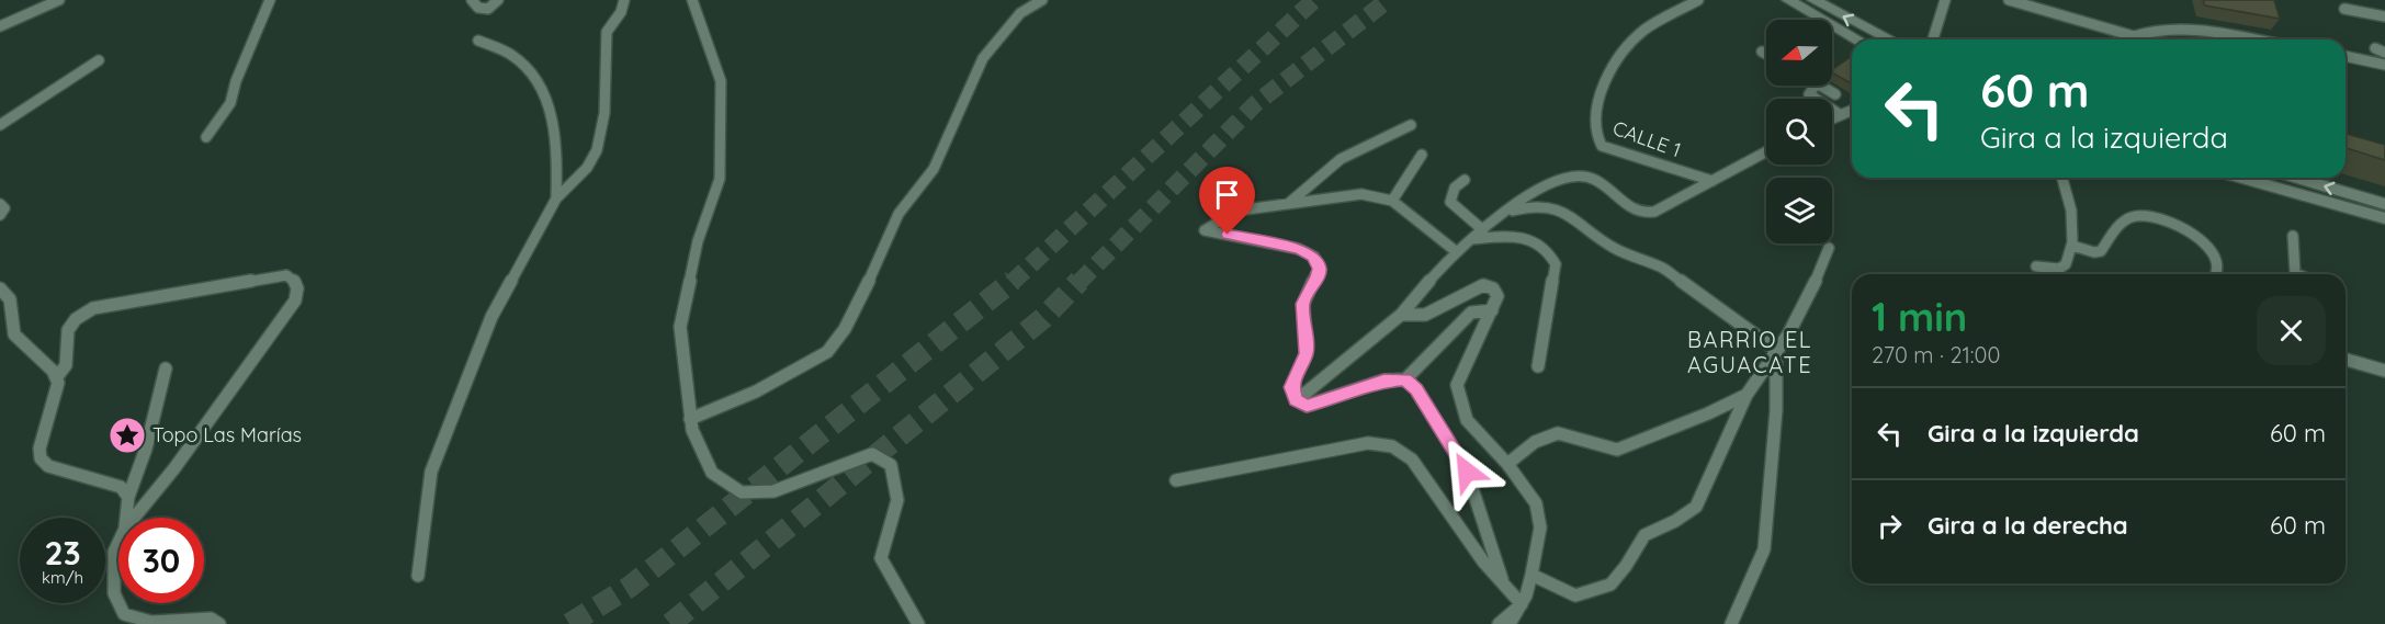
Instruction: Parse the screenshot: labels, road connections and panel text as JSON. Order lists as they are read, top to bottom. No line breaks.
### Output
{"streets":{"street":["CALLE 1"]},"districts":["BARRIO EL AGUACATE"],"places":{"place":["Topo Las Marías"]},"north":"left","page":{"turn":["60 m","Gira a la izquierda"],"heading":["1 min","270 m · 21:00"],"list":[{"name":"Gira a la izquierda","value":"60 m"},{"name":"Gira a la derecha","value":"60 m"}],"speed":"23 km/h","limit":"30"}}
